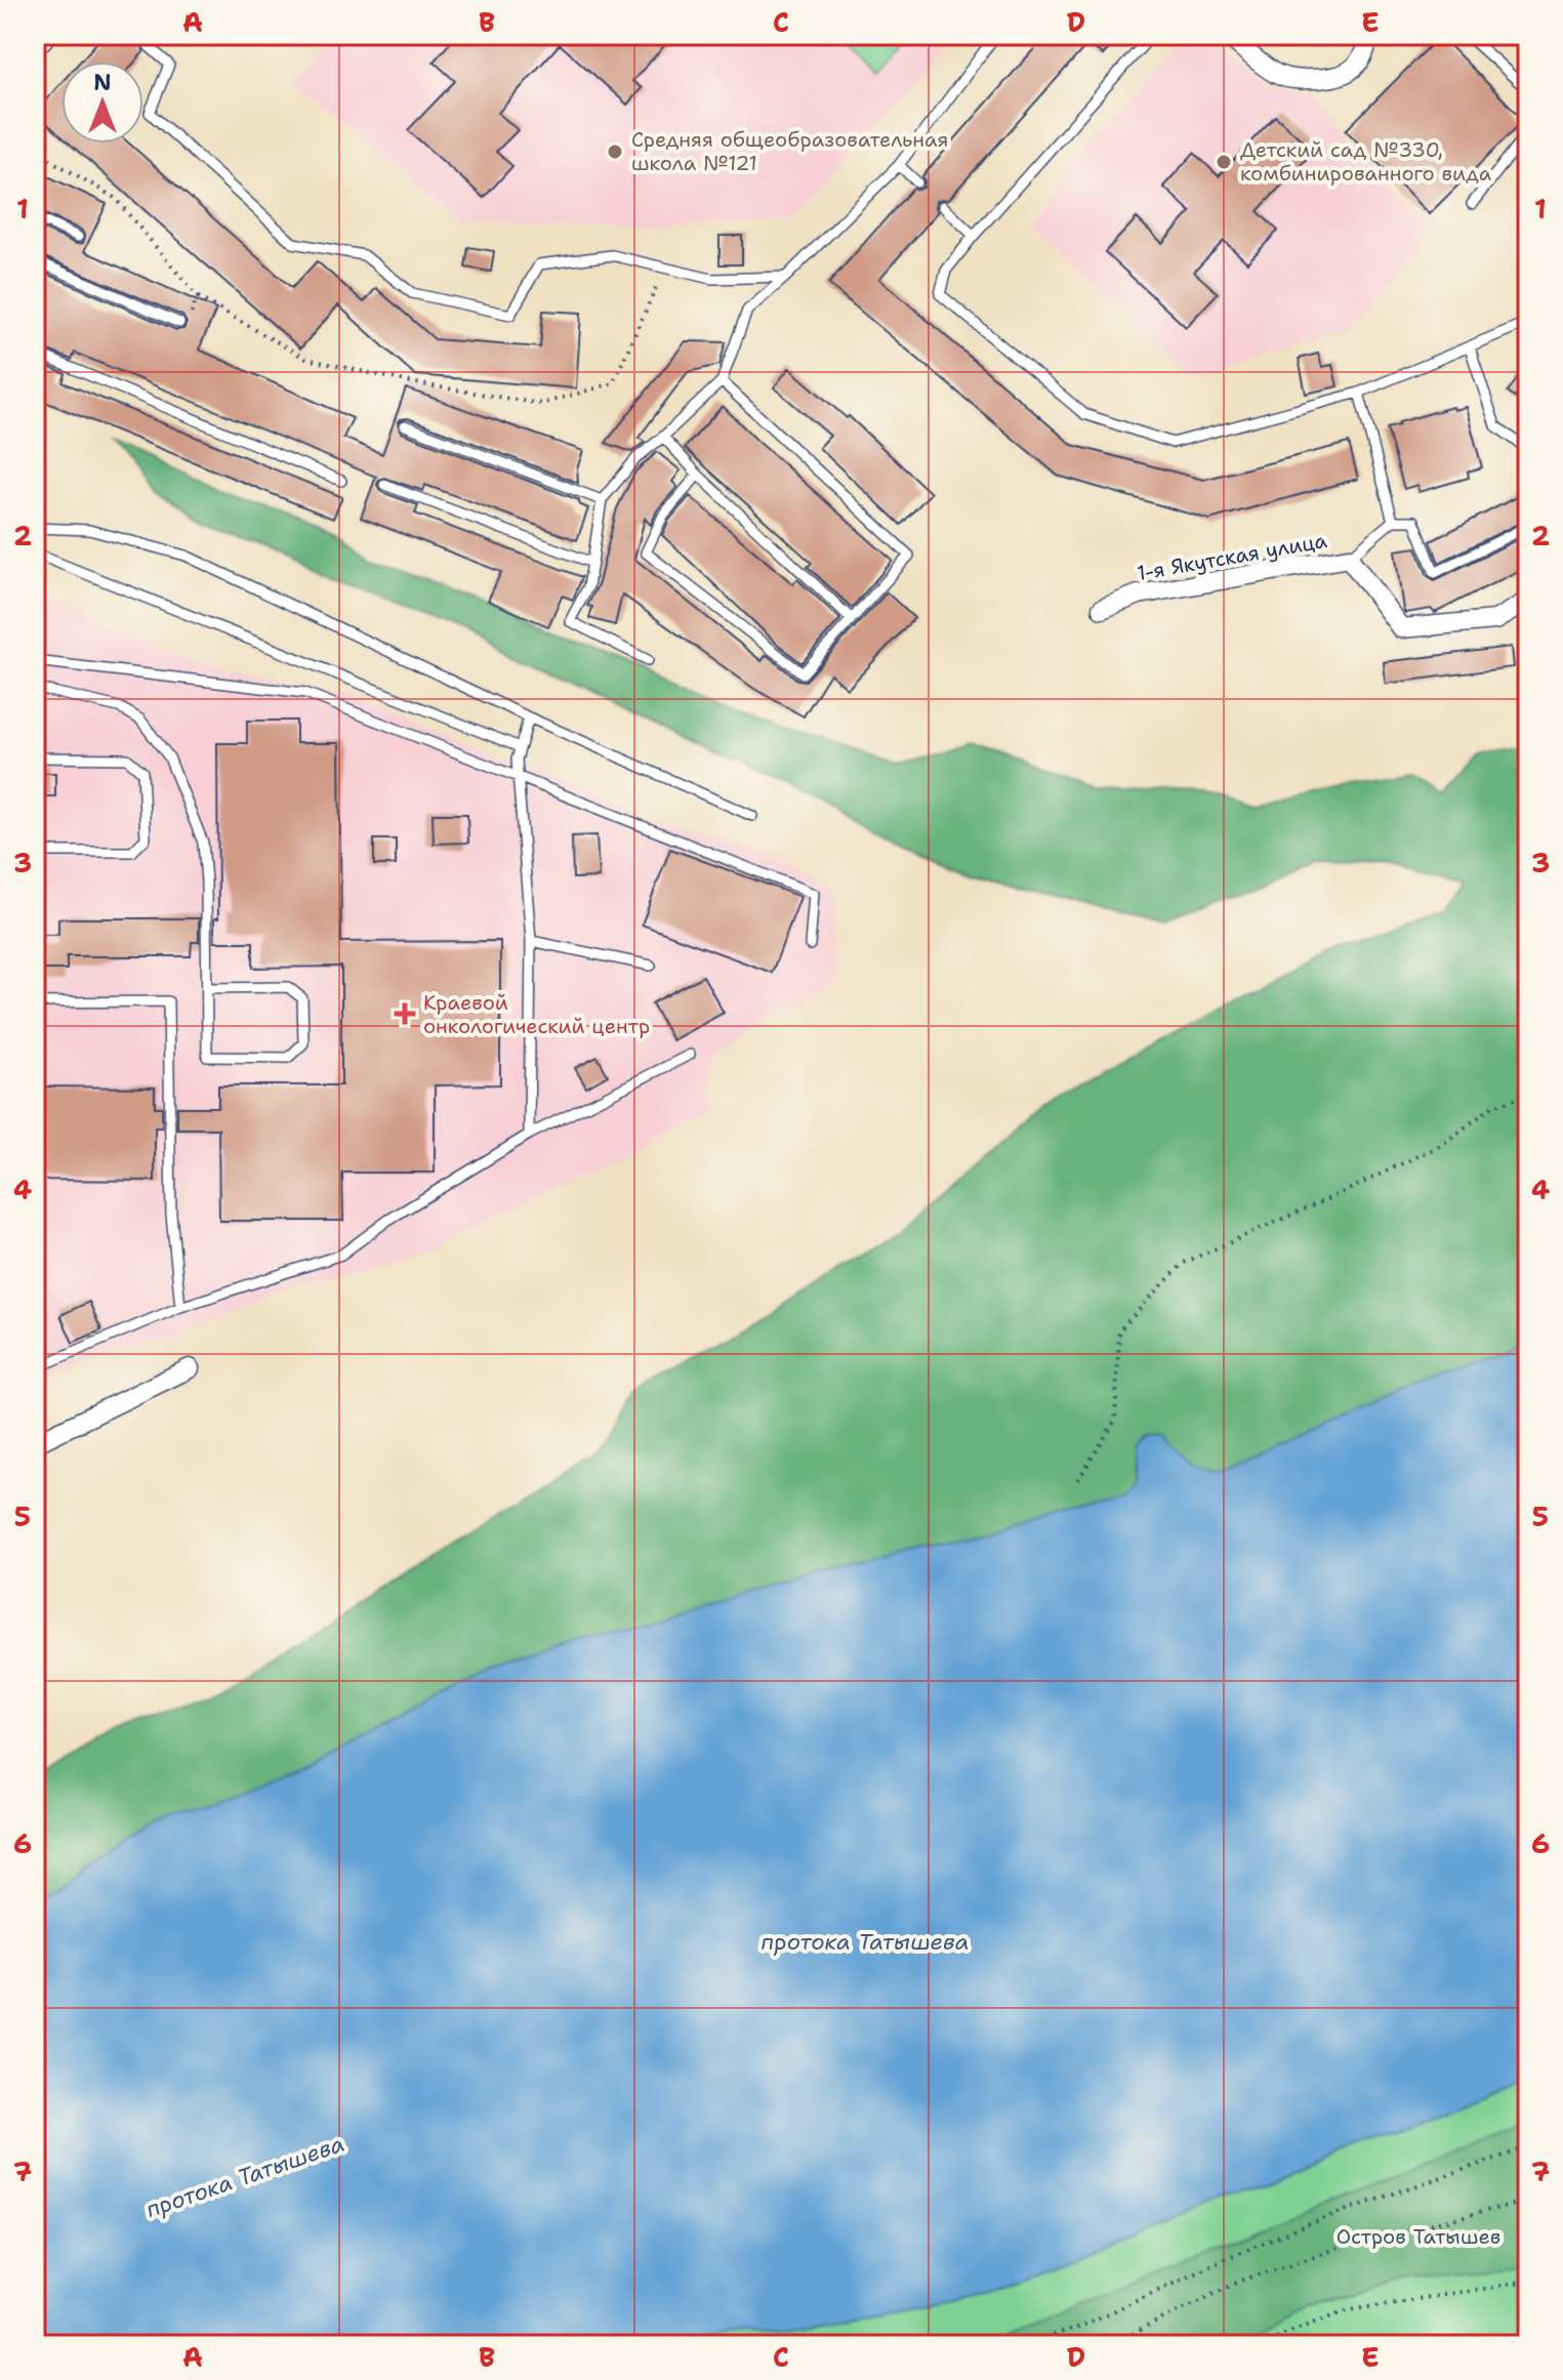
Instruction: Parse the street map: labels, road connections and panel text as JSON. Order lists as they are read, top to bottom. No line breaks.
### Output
{"streets":{"street":["1-я Якутская улица"]},"water":["протока Татышева"],"parks":["Остров Татышев"],"places":{"other":["Средняя общеобразовательная школа №121","Детский сад №330, комбинированного вида"],"health":["Краевой онкологический центр"]},"north":"top","grid":{"columns":["A","B","C","D","E"],"rows":["1","2","3","4","5","6","7"]}}
